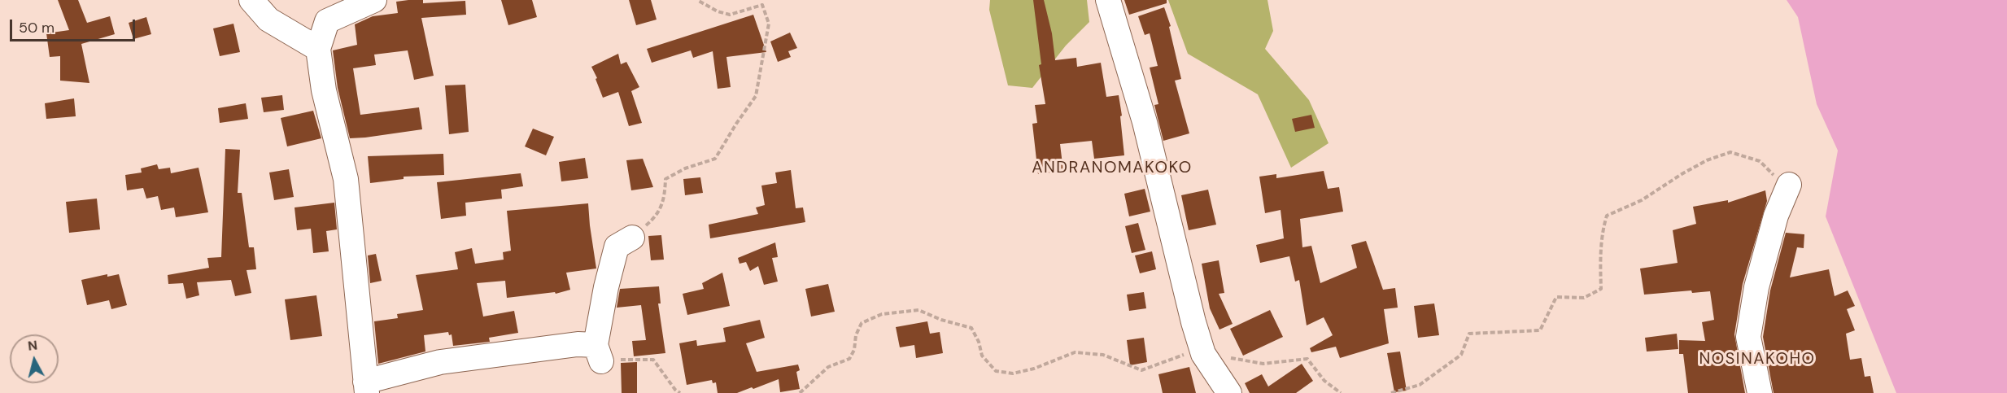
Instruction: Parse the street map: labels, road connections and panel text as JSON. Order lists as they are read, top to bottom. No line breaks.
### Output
{"districts":["ANDRANOMAKOKO","NOSINAKOHO"],"scale_bar":"50 m","north":"top"}
